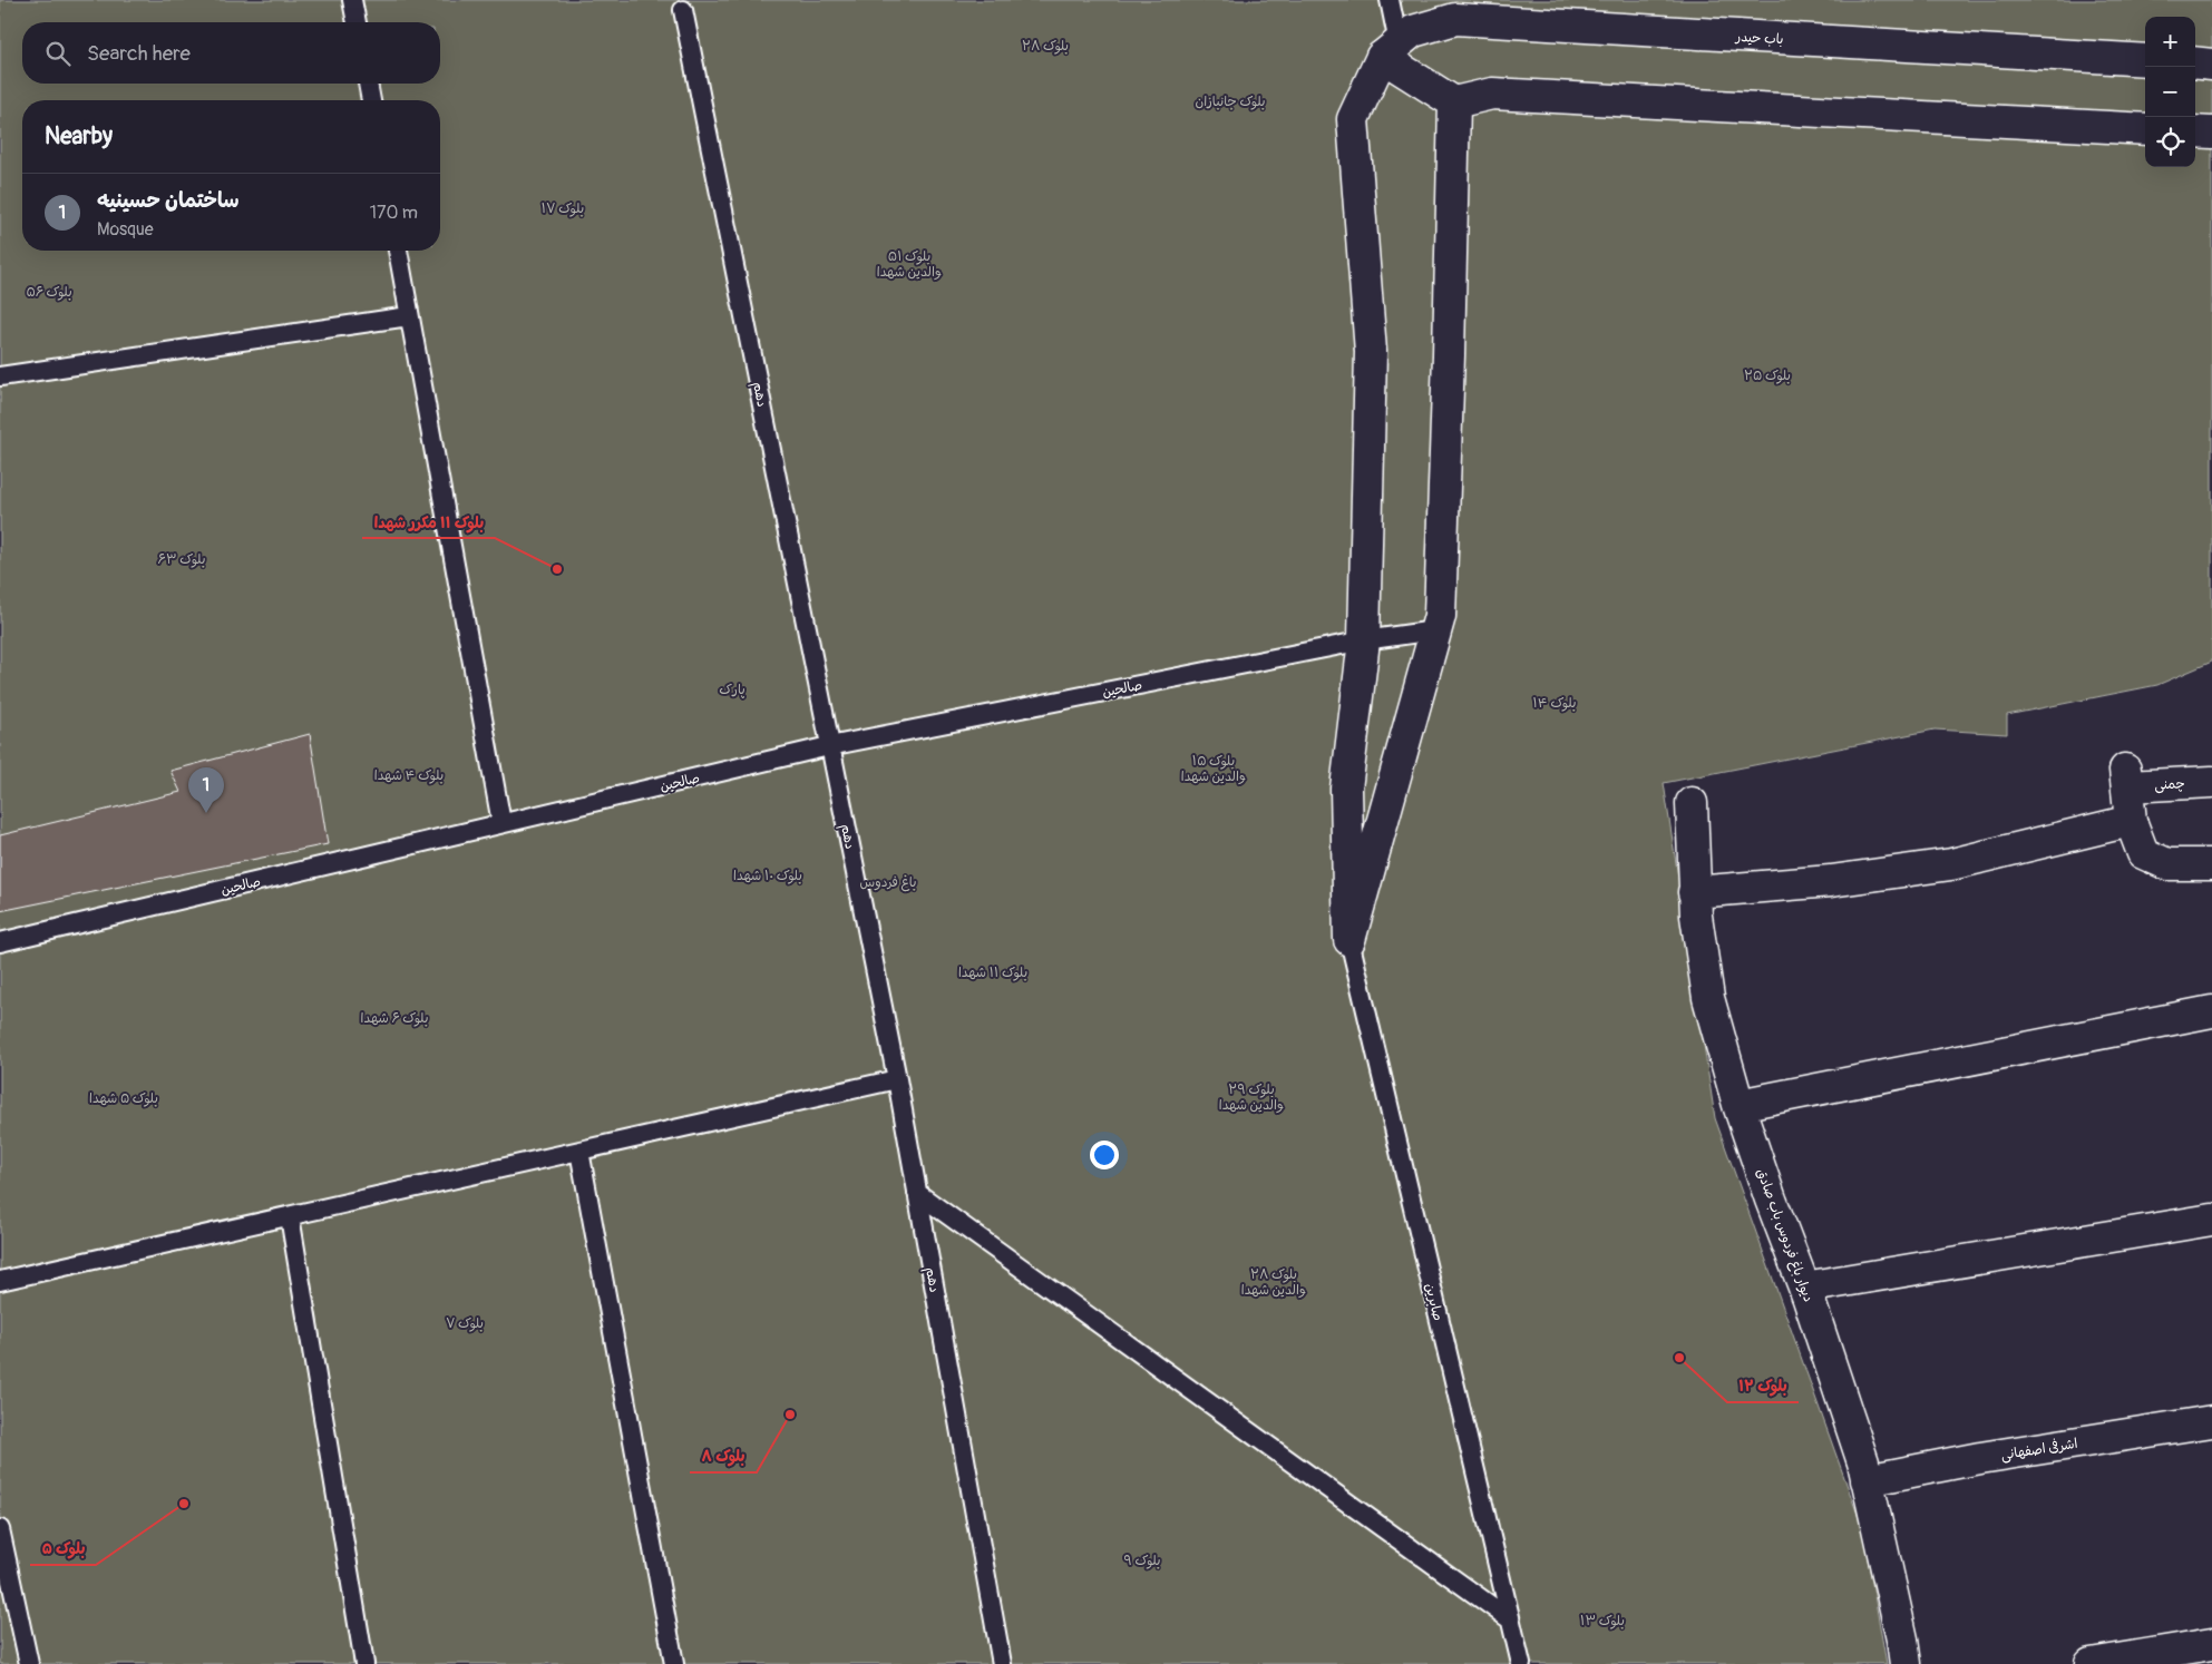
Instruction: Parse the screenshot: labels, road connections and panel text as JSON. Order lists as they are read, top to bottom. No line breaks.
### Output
{"streets":{"street":["باب حیدر","چمنی","دیوار باغ فردوس باب صادق","اشرفی اصفهانی"],"lane":["دهم","صالحین","صابرین"]},"crossings":[["دهم","صالحین"],["دیوار باغ فردوس باب صادق","اشرفی اصفهانی"]],"parks":["بلوک ۲۸","بلوک جانبازان","بلوک ۱۷","بلوک ۵۱ والدین شهدا","بلوک ۵۶","بلوک ۲۵","بلوک ۶۳","پارک","بلوک ۱۴","بلوک ۱۵ والدین شهدا","بلوک ۴ شهدا","بلوک ۱۰ شهدا","باغ فردوس","بلوک ۱۱ شهدا","بلوک ۶ شهدا","بلوک ۲۹ والدین شهدا","بلوک ۵ شهدا","بلوک ۲۸ والدین شهدا","بلوک ۷","بلوک ۹","بلوک ۱۳"],"places":["بلوک ۱۱ مکرر شهدا","بلوک ۱۲","بلوک ۸","بلوک ۵"],"page":{"map_buttons":["+","−"],"search":"Search here","heading":"Nearby","list":[{"mark":"1","name":"ساختمان حسینیه","note":"Mosque","value":"170 m"}],"pins":"1"}}
